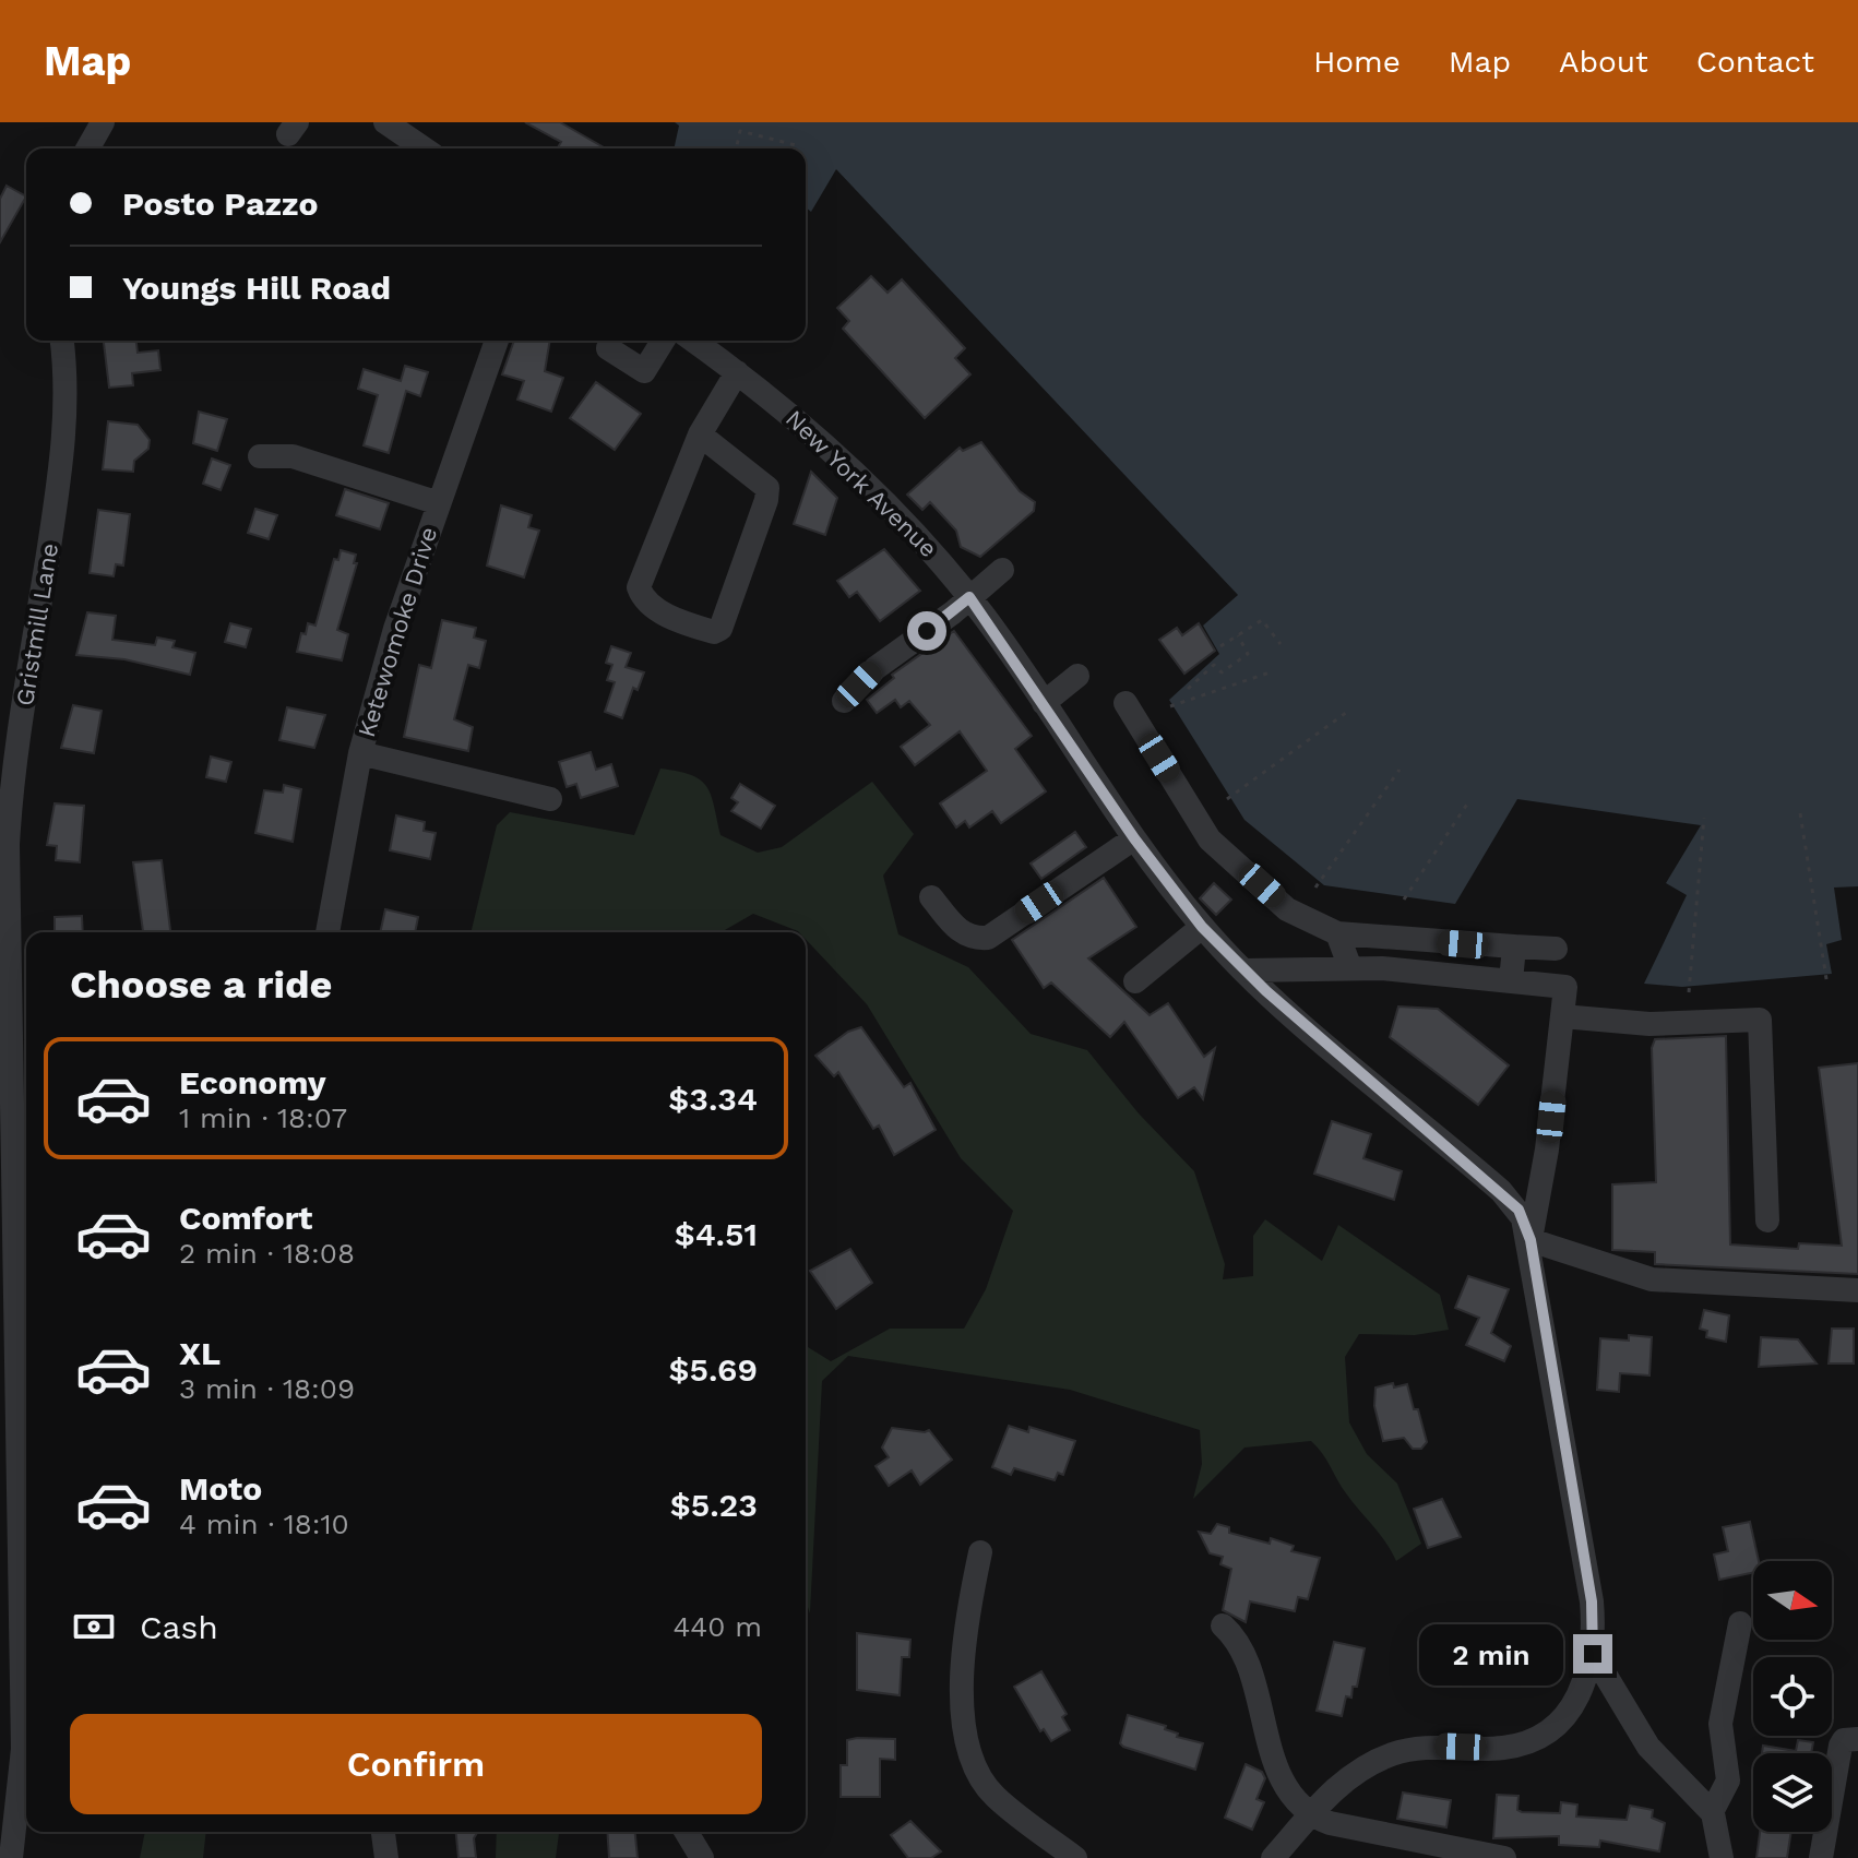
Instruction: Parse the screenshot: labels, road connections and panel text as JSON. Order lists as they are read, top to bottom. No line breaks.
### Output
{"streets":{"street":["New York Avenue","Gristmill Lane","Ketewomoke Drive"]},"north":"right","page":{"header":"Map","nav":["Home","Map","About","Contact"],"banner":["Posto Pazzo","Youngs Hill Road"],"heading":"Choose a ride","list":[{"name":"Economy","note":"1 min · 18:07","value":"$3.34"},{"name":"Comfort","note":"2 min · 18:08","value":"$4.51"},{"name":"XL","note":"3 min · 18:09","value":"$5.69"},{"name":"Moto","note":"4 min · 18:10","value":"$5.23"}],"pay":["Cash","440 m"],"bubble":"2 min","buttons":"Confirm"}}
